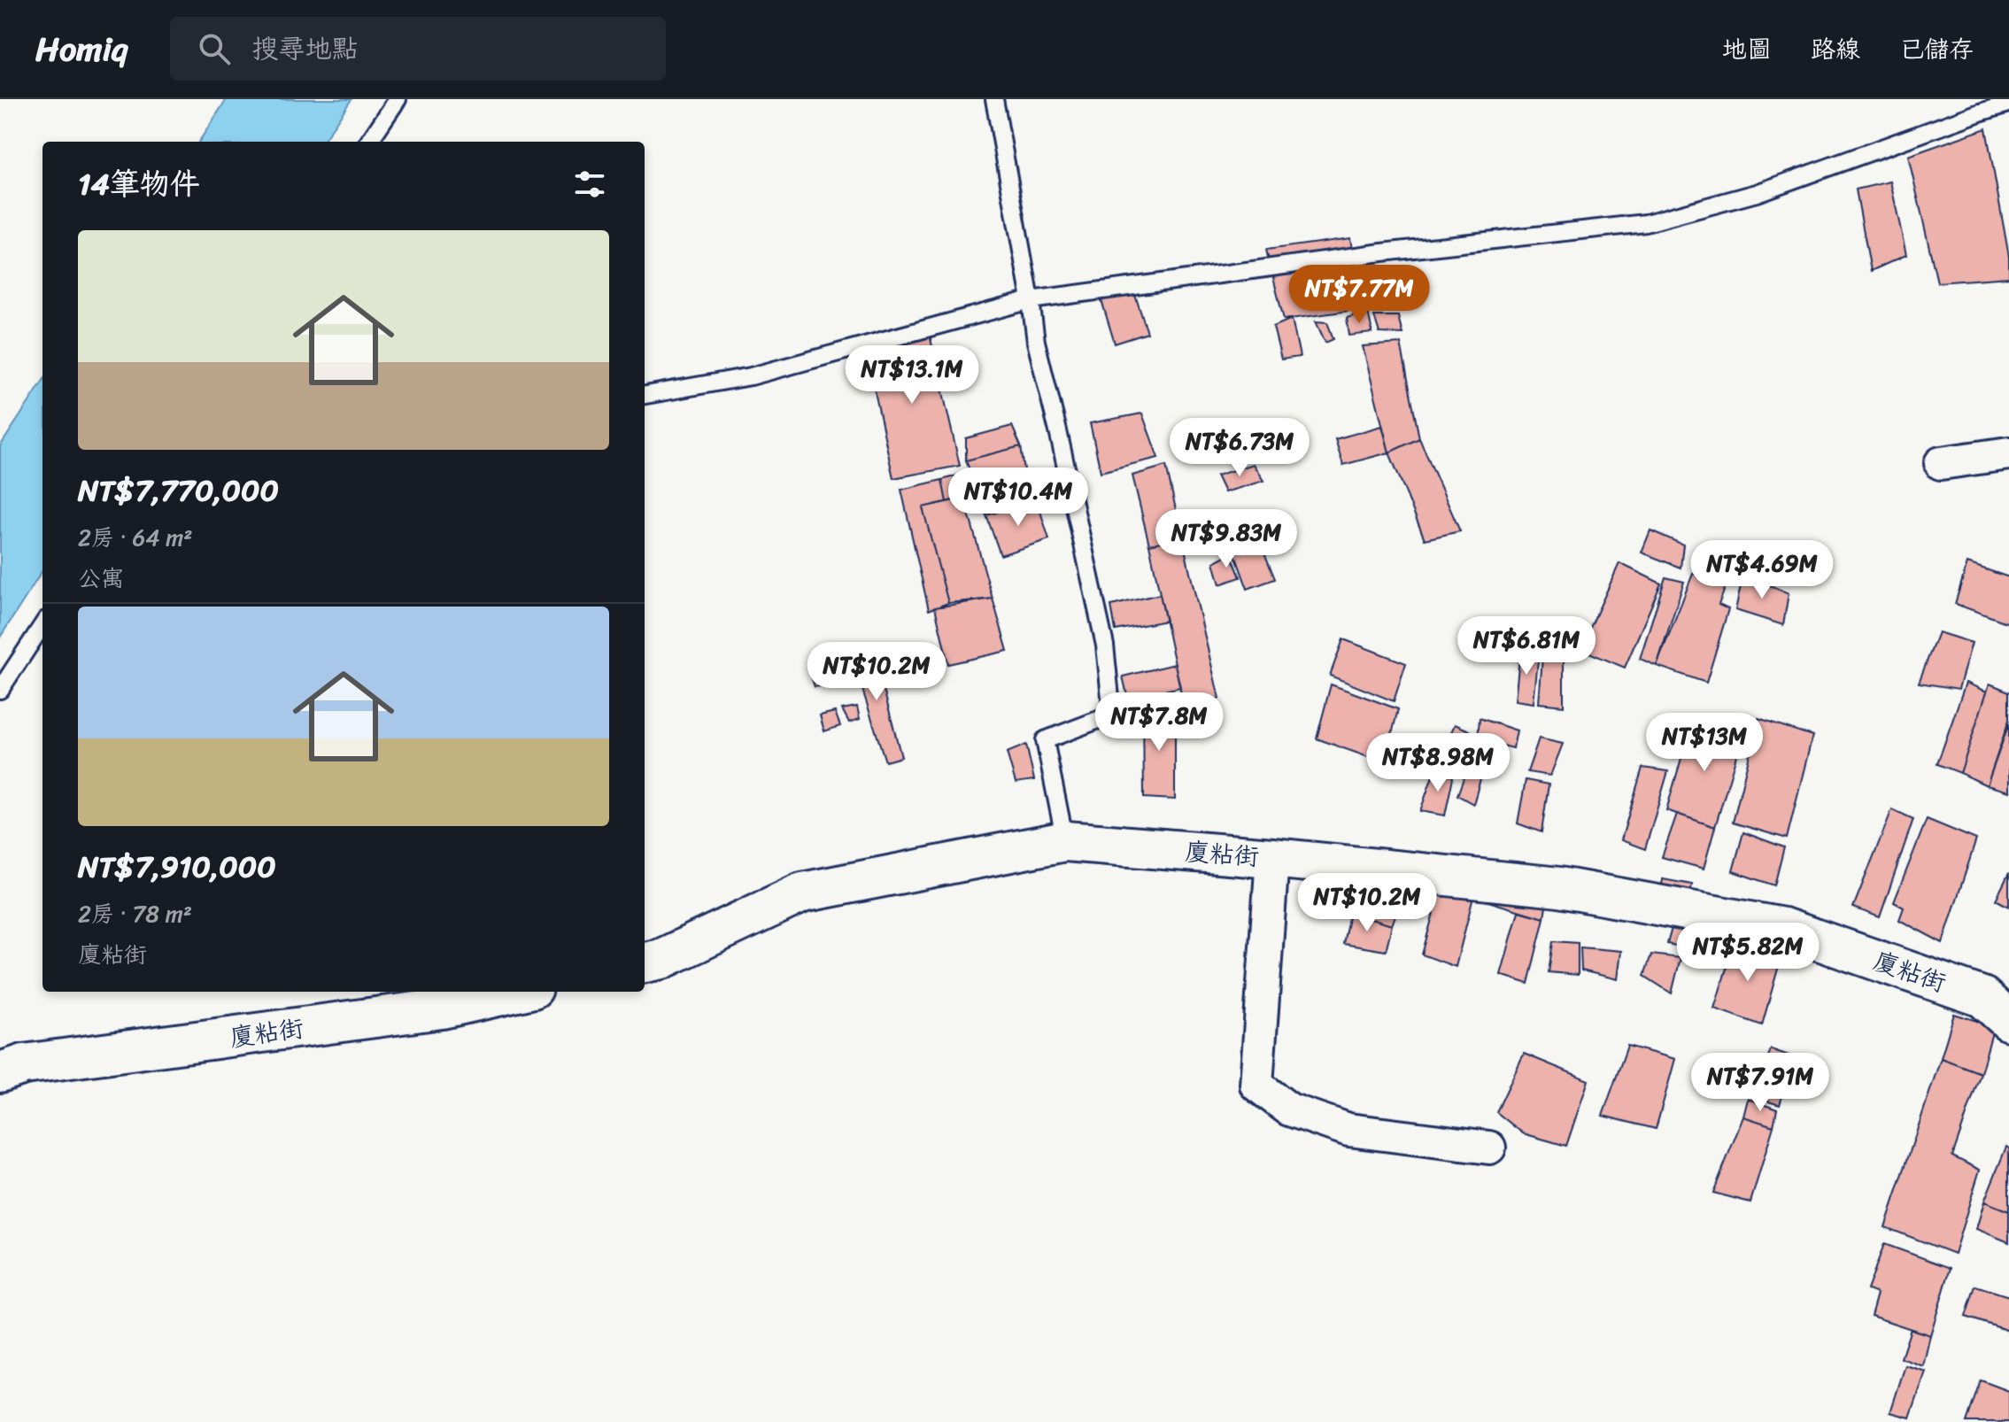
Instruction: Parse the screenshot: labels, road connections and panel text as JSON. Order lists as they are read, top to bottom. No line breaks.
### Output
{"streets":{"street":["廈粘街"]},"page":{"header":"Homiq","search":"搜尋地點","nav":["地圖","路線","已儲存"],"heading":"14筆物件","list":[{"name":"NT$7,770,000","note":"2房 · 64 m² · 公寓"},{"name":"NT$7,910,000","note":"2房 · 78 m² · 廈粘街"}],"price":["NT$7.77M","NT$13.1M","NT$6.73M","NT$10.4M","NT$9.83M","NT$4.69M","NT$6.81M","NT$10.2M","NT$7.8M","NT$13M","NT$8.98M","NT$10.2M","NT$5.82M","NT$7.91M"]}}
